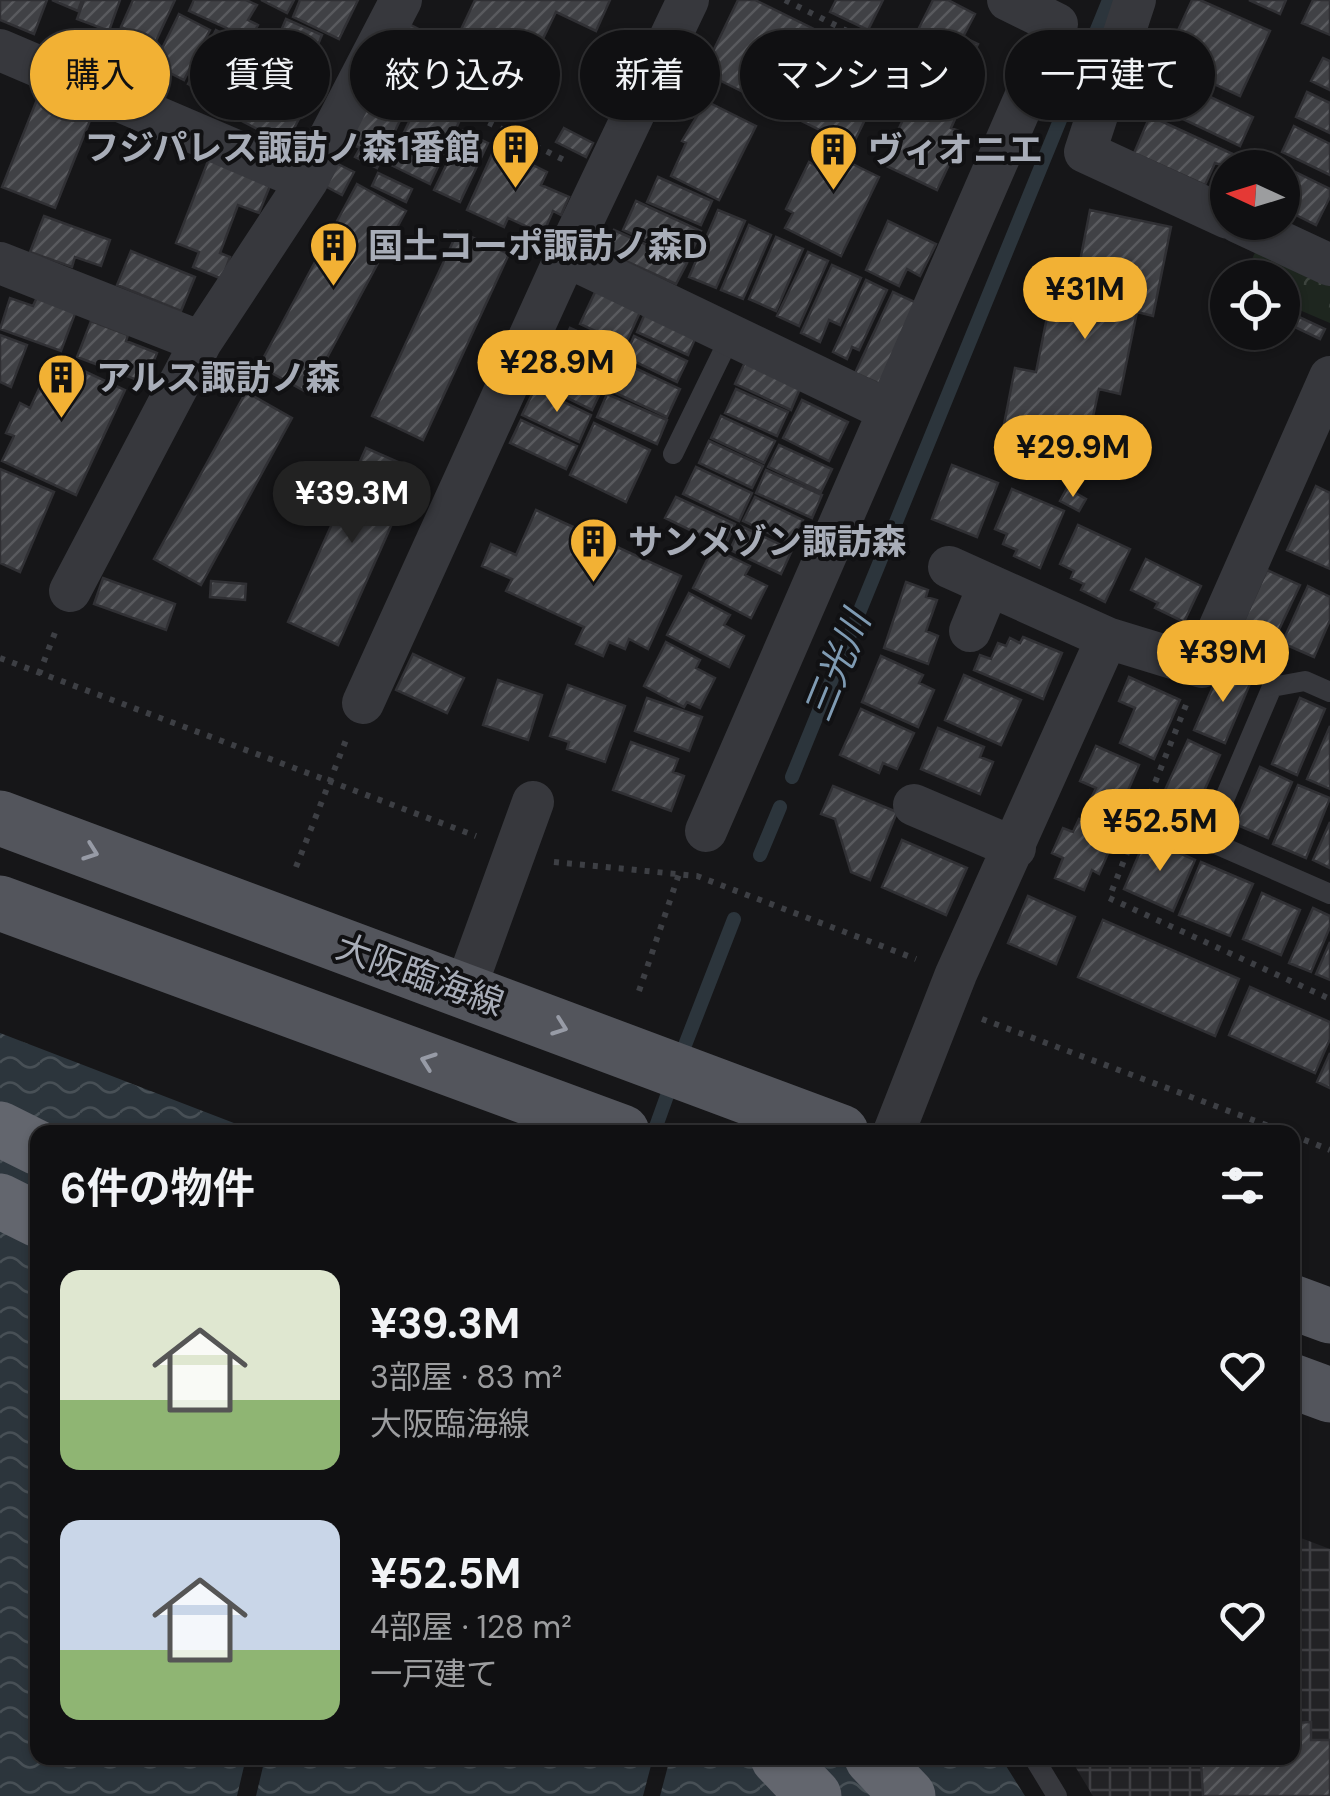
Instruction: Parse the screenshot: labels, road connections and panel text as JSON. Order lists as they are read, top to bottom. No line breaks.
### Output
{"streets":{"main road":["大阪臨海線"]},"water":["三光川"],"places":{"building":["フジパレス諏訪ノ森1番館","ヴィオニエ","国土コーポ諏訪ノ森D","アルス諏訪ノ森","サンメゾン諏訪森"]},"north":"left","page":{"chip":["購入","賃貸","絞り込み","新着","マンション","一戸建て"],"price":["¥31M","¥28.9M","¥29.9M","¥39.3M","¥39M","¥52.5M"],"heading":"6件の物件","list":[{"name":"¥39.3M","note":"3部屋 · 83 m² · 大阪臨海線"},{"name":"¥52.5M","note":"4部屋 · 128 m² · 一戸建て"}]}}
